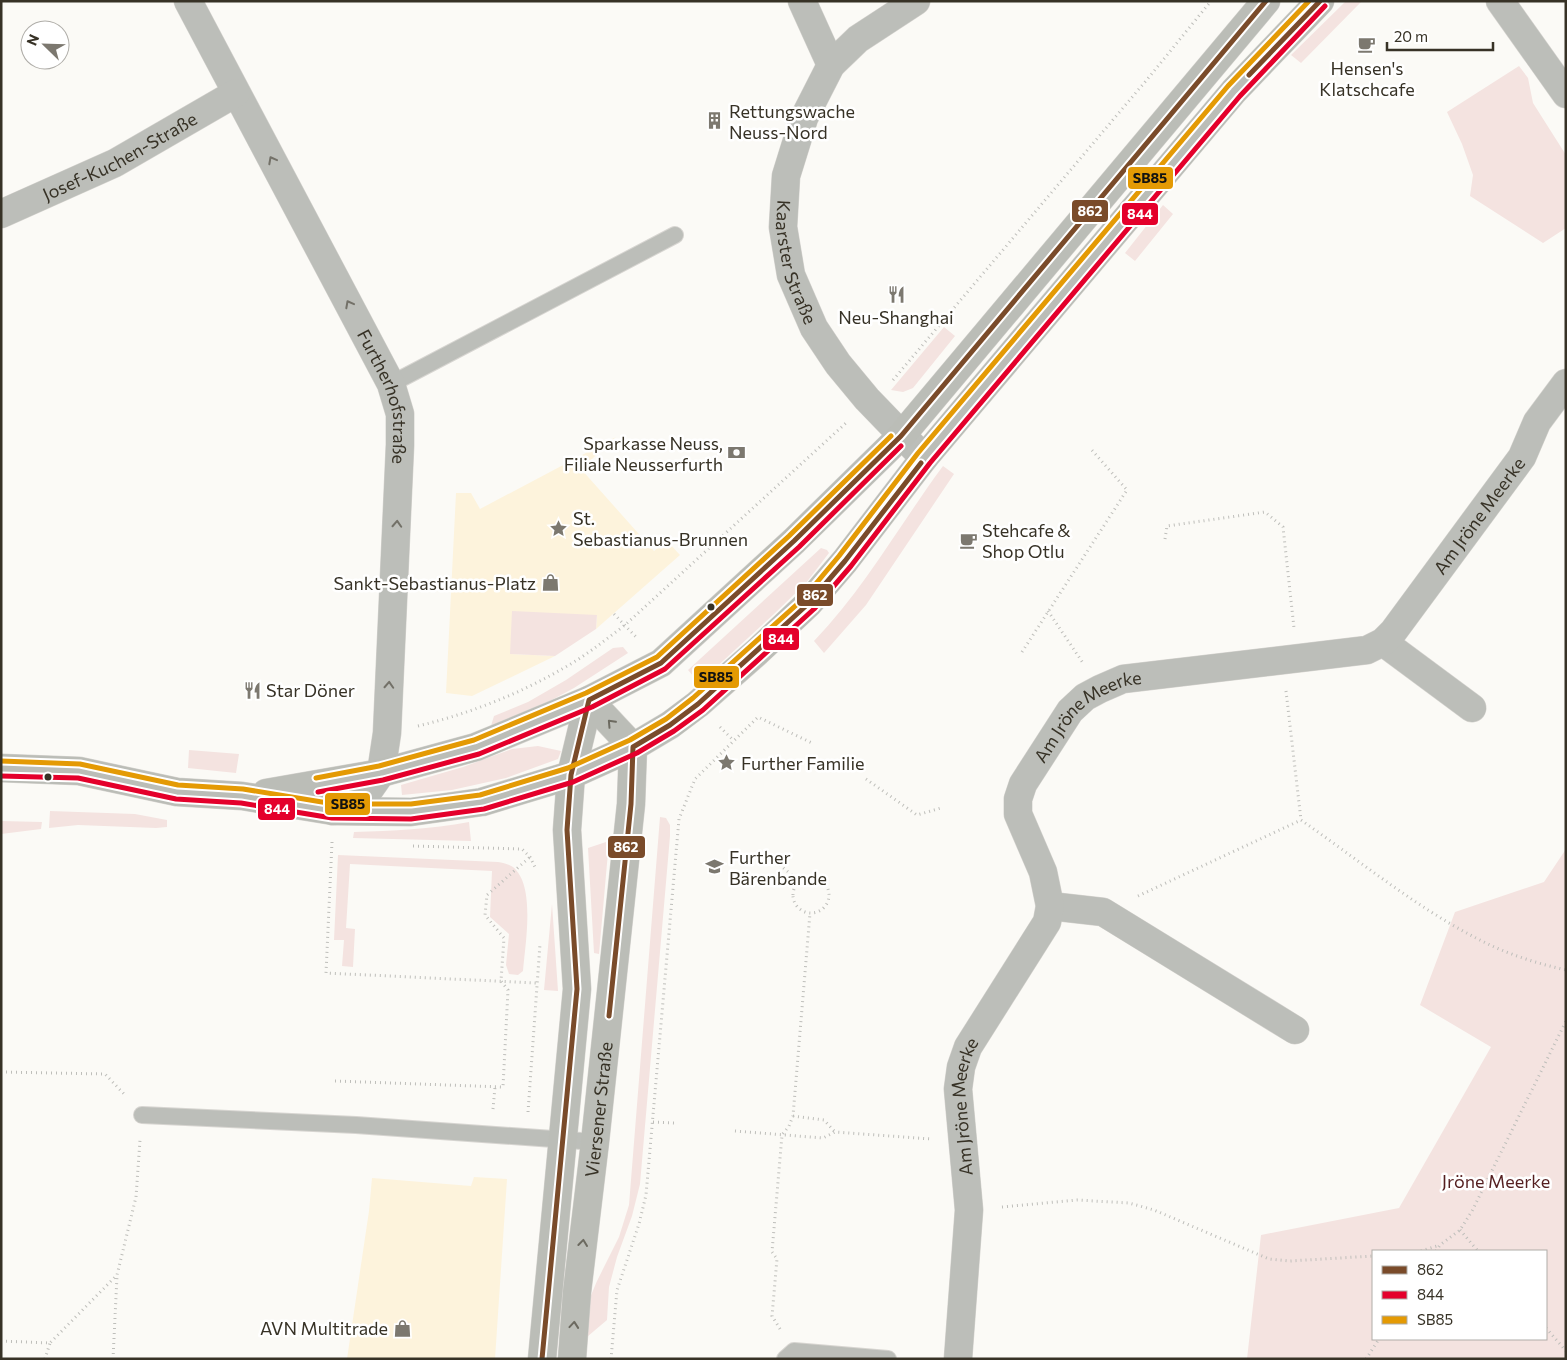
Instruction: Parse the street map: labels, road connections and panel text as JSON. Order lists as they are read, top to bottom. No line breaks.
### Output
{"streets":{"main road":["Viersener Straße"],"street":["Josef-Kuchen-Straße","Kaarster Straße","Furtherhofstraße","Am Jröne Meerke"]},"crossings":[["Josef-Kuchen-Straße","Furtherhofstraße"]],"one_way":["Furtherhofstraße"],"parks":["Jröne Meerke"],"places":{"cafe":["Hensen's Klatschcafe","Stehcafe & Shop Otlu"],"building":["Rettungswache Neuss-Nord"],"restaurant":["Neu-Shanghai","Star Döner"],"bank":["Sparkasse Neuss, Filiale Neusserfurth"],"place":["St. Sebastianus-Brunnen","Further Familie"],"shop":["Sankt-Sebastianus-Platz","AVN Multitrade"],"school or university":["Further Bärenbande"]},"lines":["transit line 862","transit line SB85","transit line 844"],"legend":["862","844","SB85"],"scale_bar":"20 m","north":"top left"}
